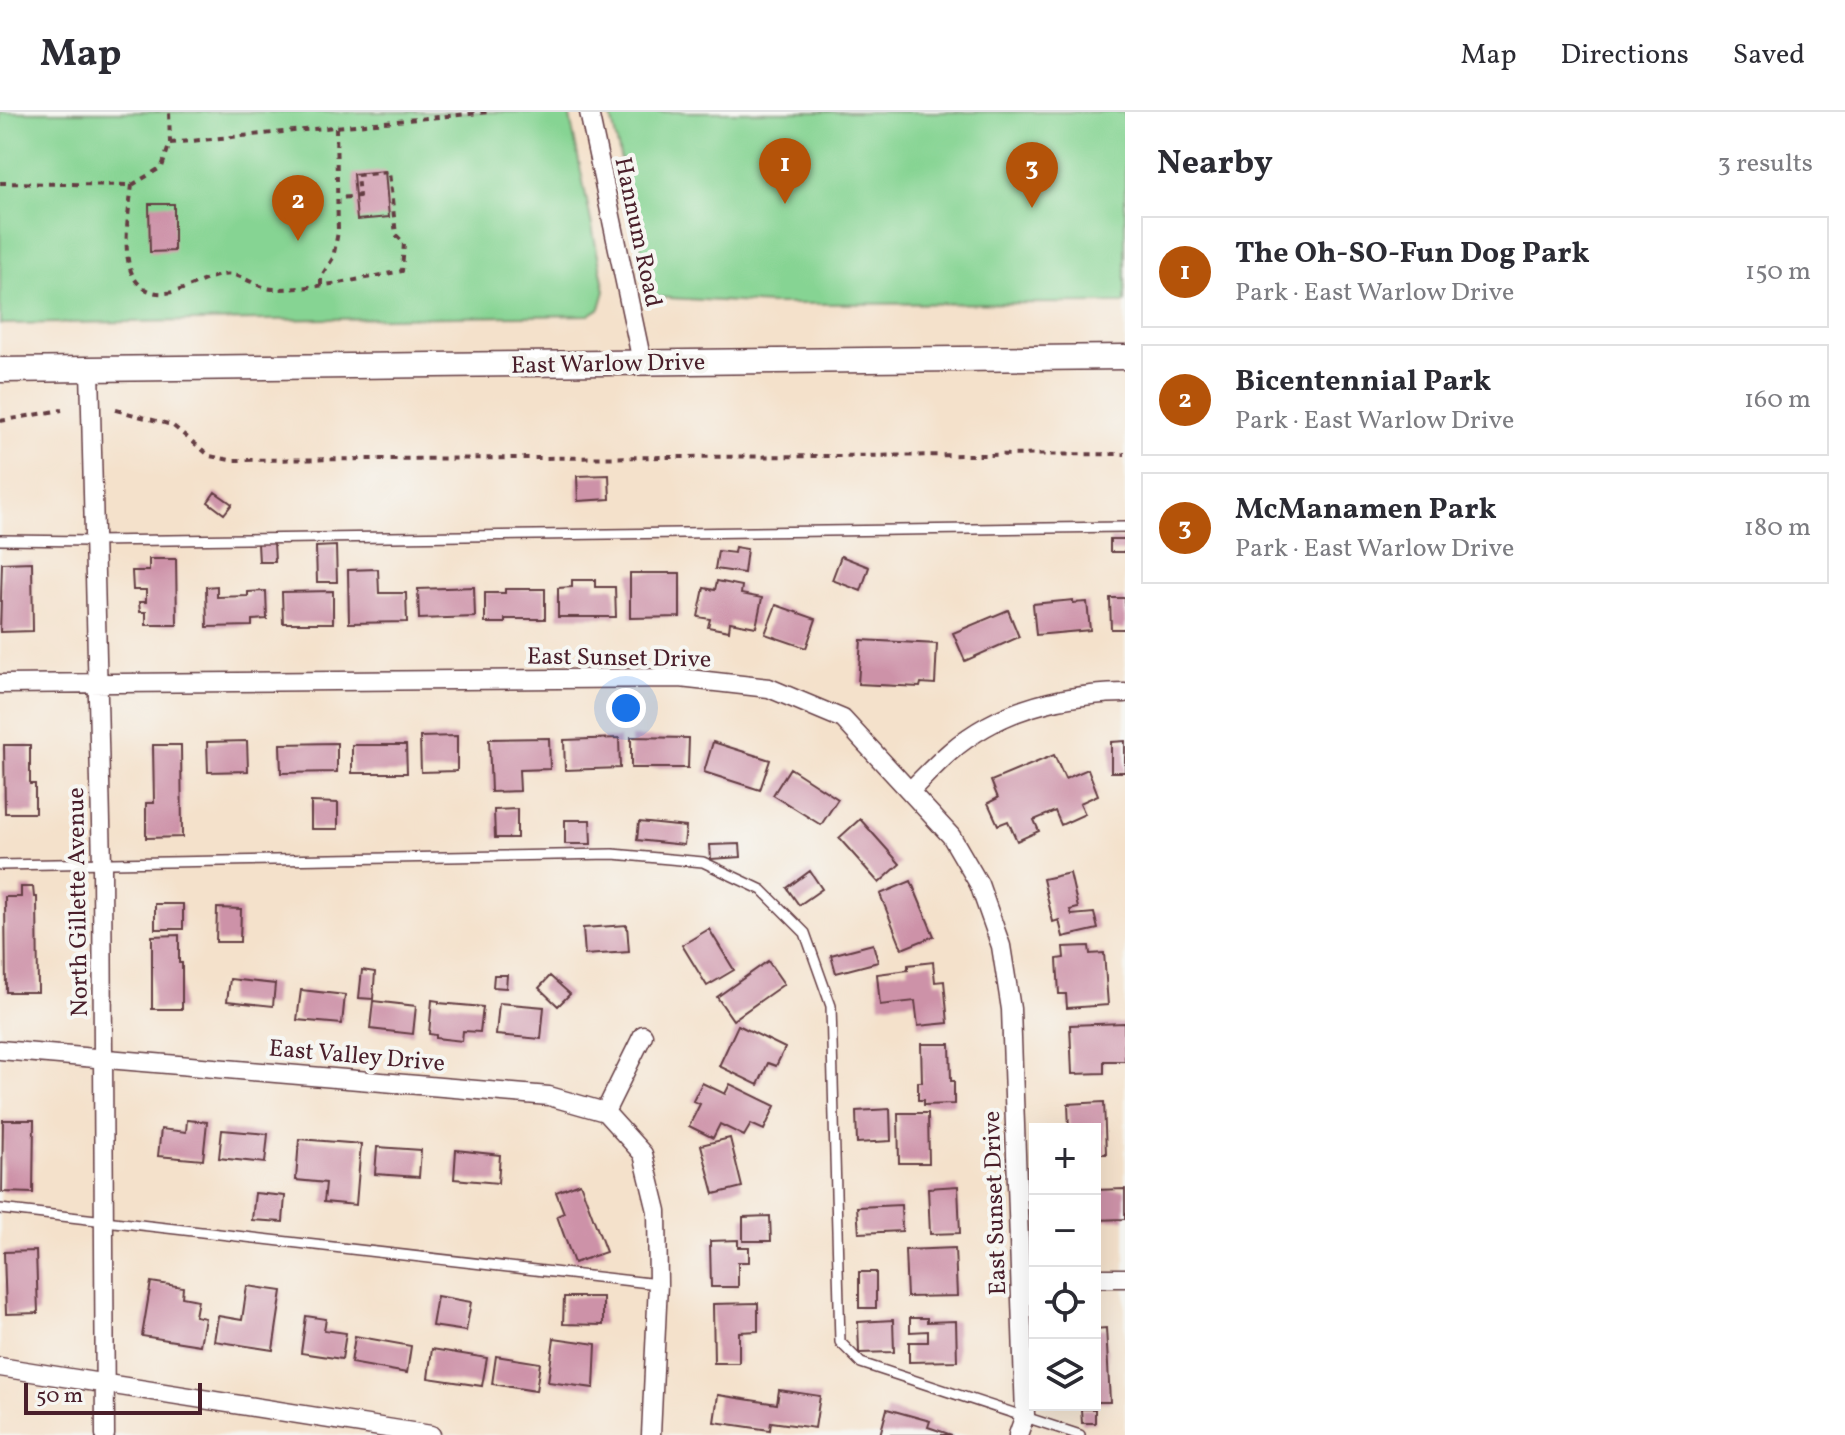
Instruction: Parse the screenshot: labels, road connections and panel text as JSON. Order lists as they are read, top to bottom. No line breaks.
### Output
{"streets":{"street":["Hannum Road","East Warlow Drive","East Sunset Drive","North Gillette Avenue","East Valley Drive"]},"crossings":[["Hannum Road","East Warlow Drive"],["East Warlow Drive","North Gillette Avenue"],["East Sunset Drive","North Gillette Avenue"],["North Gillette Avenue","East Valley Drive"]],"scale_bar":"50 m","page":{"header":"Map","nav":["Map","Directions","Saved"],"heading":["Nearby","3 results"],"pins":["1","3","2"],"list":[{"mark":"1","name":"The Oh-SO-Fun Dog Park","note":"Park · East Warlow Drive","value":"150 m"},{"mark":"2","name":"Bicentennial Park","note":"Park · East Warlow Drive","value":"160 m"},{"mark":"3","name":"McManamen Park","note":"Park · East Warlow Drive","value":"180 m"}],"map_buttons":["+","−"],"scale":"50 m"}}
